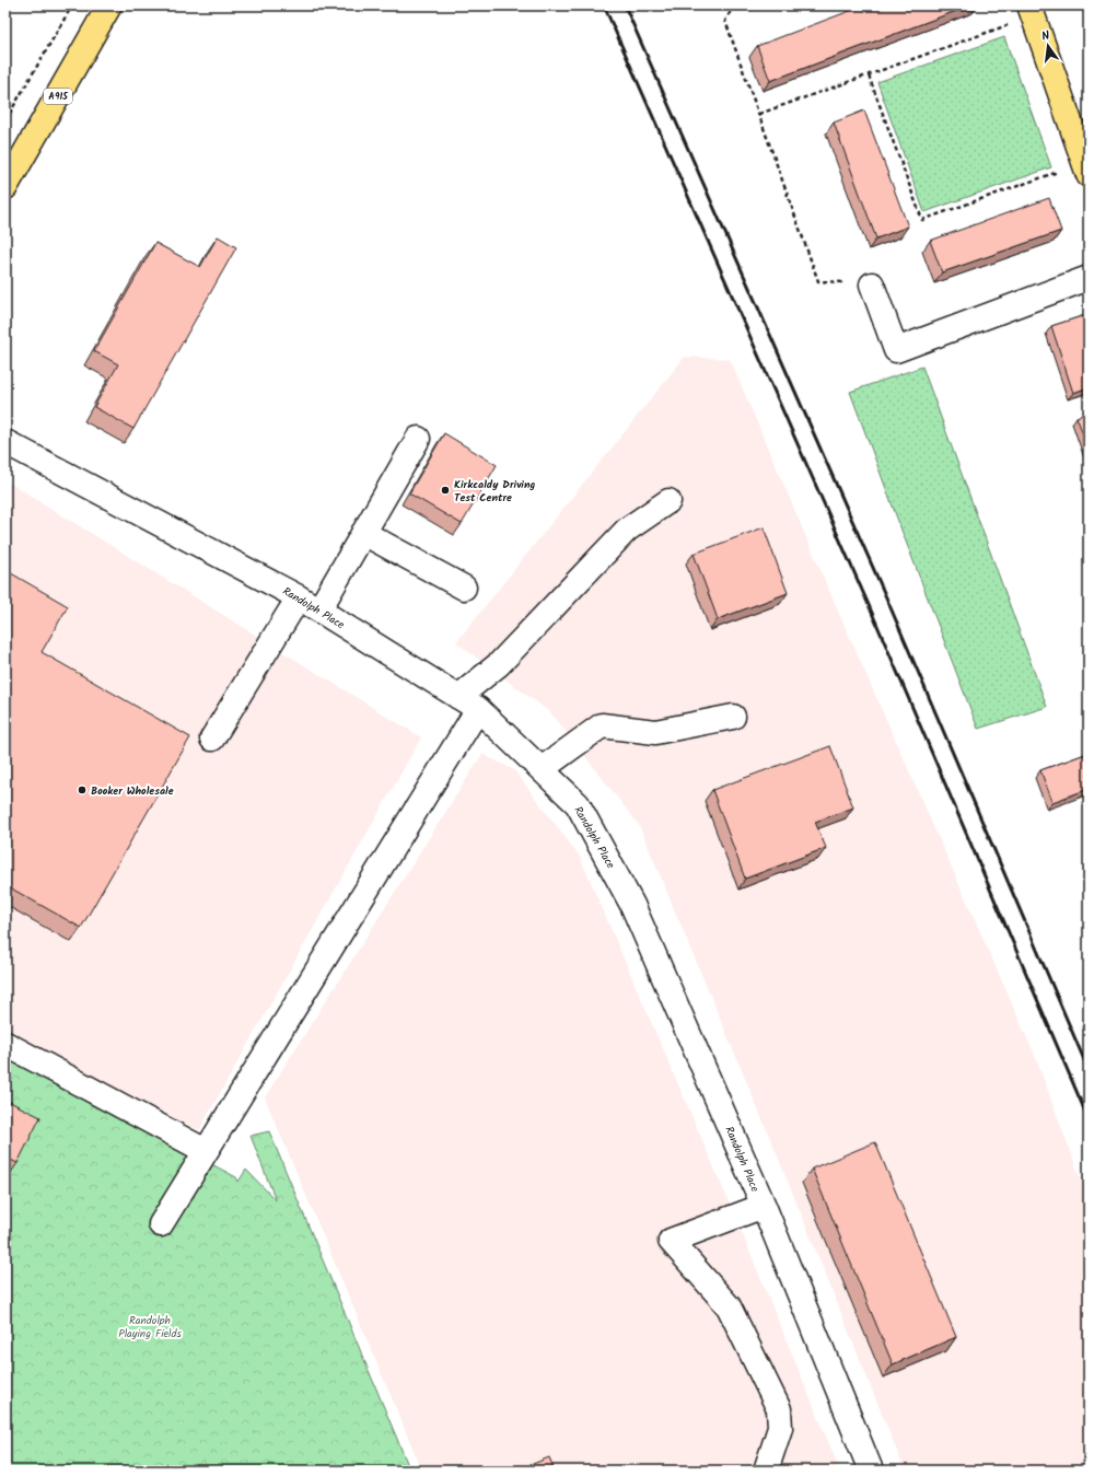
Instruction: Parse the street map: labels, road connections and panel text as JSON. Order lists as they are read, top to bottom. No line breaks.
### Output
{"streets":{"main road":["A915"],"street":["Randolph Place"]},"parks":["Randolph Playing Fields"],"places":["Kirkcaldy Driving Test Centre","Booker Wholesale"],"north":"top"}
